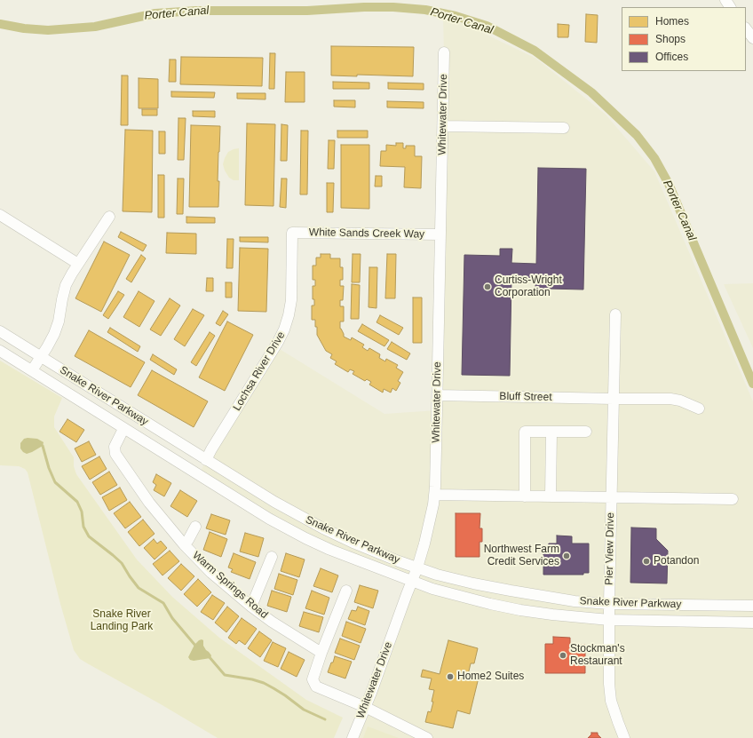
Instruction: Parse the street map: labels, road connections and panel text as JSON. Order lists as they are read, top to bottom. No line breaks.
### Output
{"streets":{"street":["Whitewater Drive","White Sands Creek Way","Lochsa River Drive","Snake River Parkway","Bluff Street","Pier View Drive","Warm Springs Road"]},"crossings":[["Whitewater Drive","White Sands Creek Way"],["Whitewater Drive","Snake River Parkway"],["Whitewater Drive","Bluff Street"],["White Sands Creek Way","Lochsa River Drive"],["Lochsa River Drive","Snake River Parkway"],["Snake River Parkway","Pier View Drive"],["Snake River Parkway","Warm Springs Road"],["Bluff Street","Pier View Drive"]],"water":["Porter Canal"],"parks":["Snake River Landing Park"],"places":["Curtiss-Wright Corporation","Northwest Farm Credit Services","Potandon","Stockman's Restaurant","Home2 Suites"],"legend":["Homes","Shops","Offices"]}
